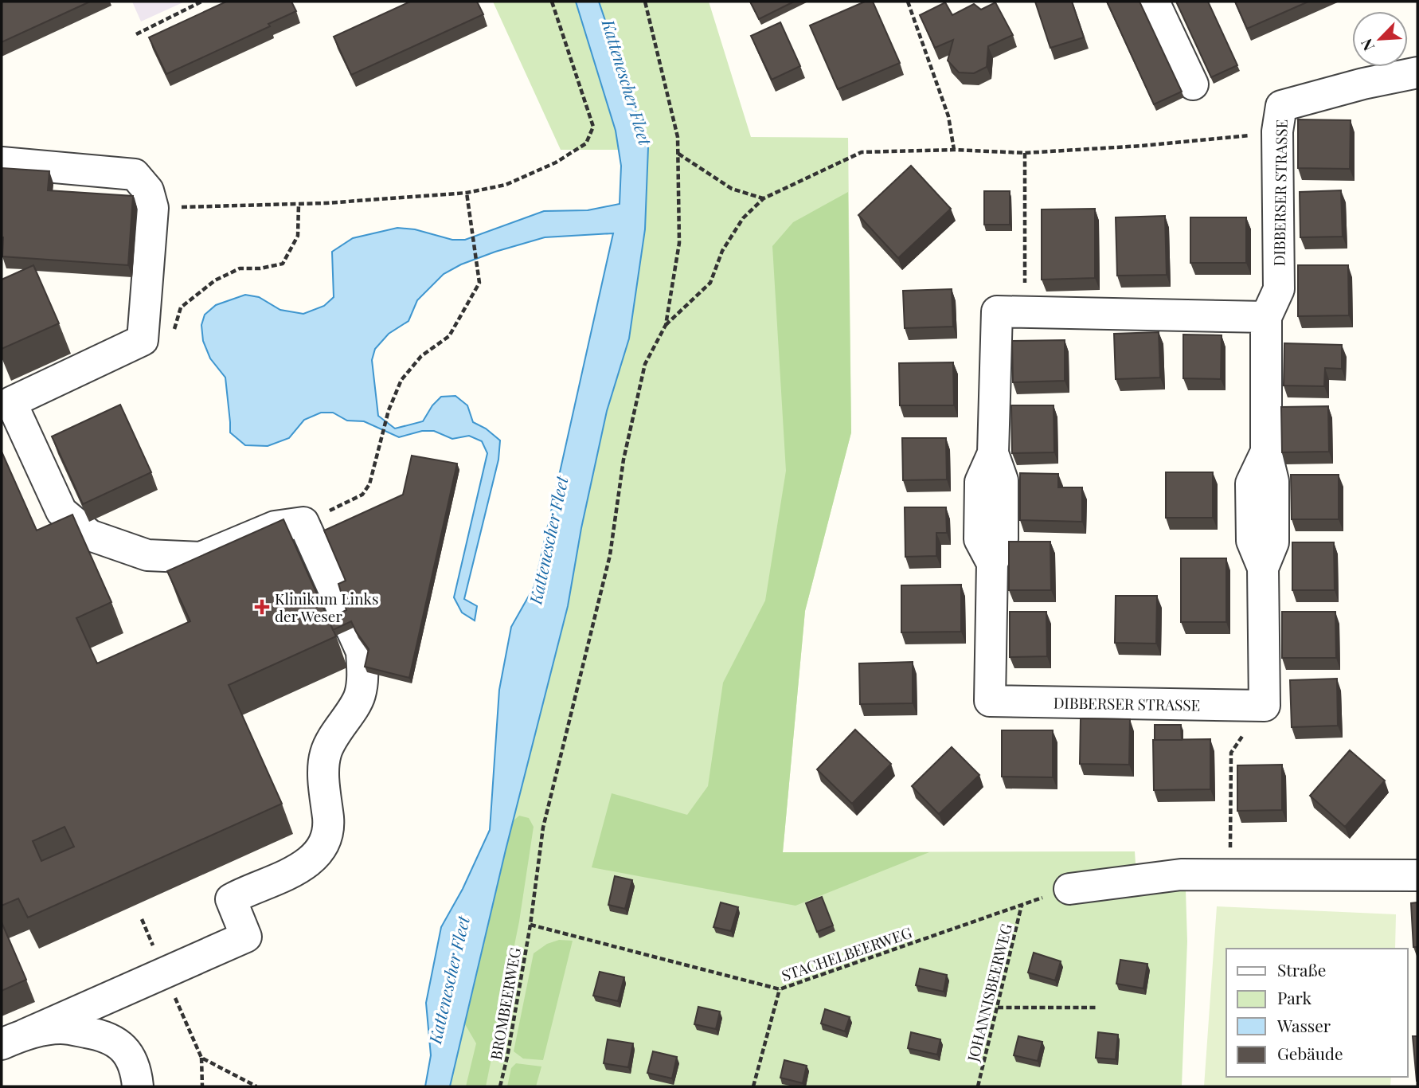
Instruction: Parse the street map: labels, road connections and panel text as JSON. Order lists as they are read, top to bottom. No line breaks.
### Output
{"streets":{"street":["DIBBERSER STRASSE"],"path":["STACHELBEERWEG","JOHANNISBEERWEG","BROMBEERWEG"]},"crossings":[["STACHELBEERWEG","JOHANNISBEERWEG"],["STACHELBEERWEG","BROMBEERWEG"]],"water":["Kattenescher Fleet"],"places":{"health":["Klinikum Links der Weser"]},"legend":["Straße","Park","Wasser","Gebäude"],"north":"bottom left"}
